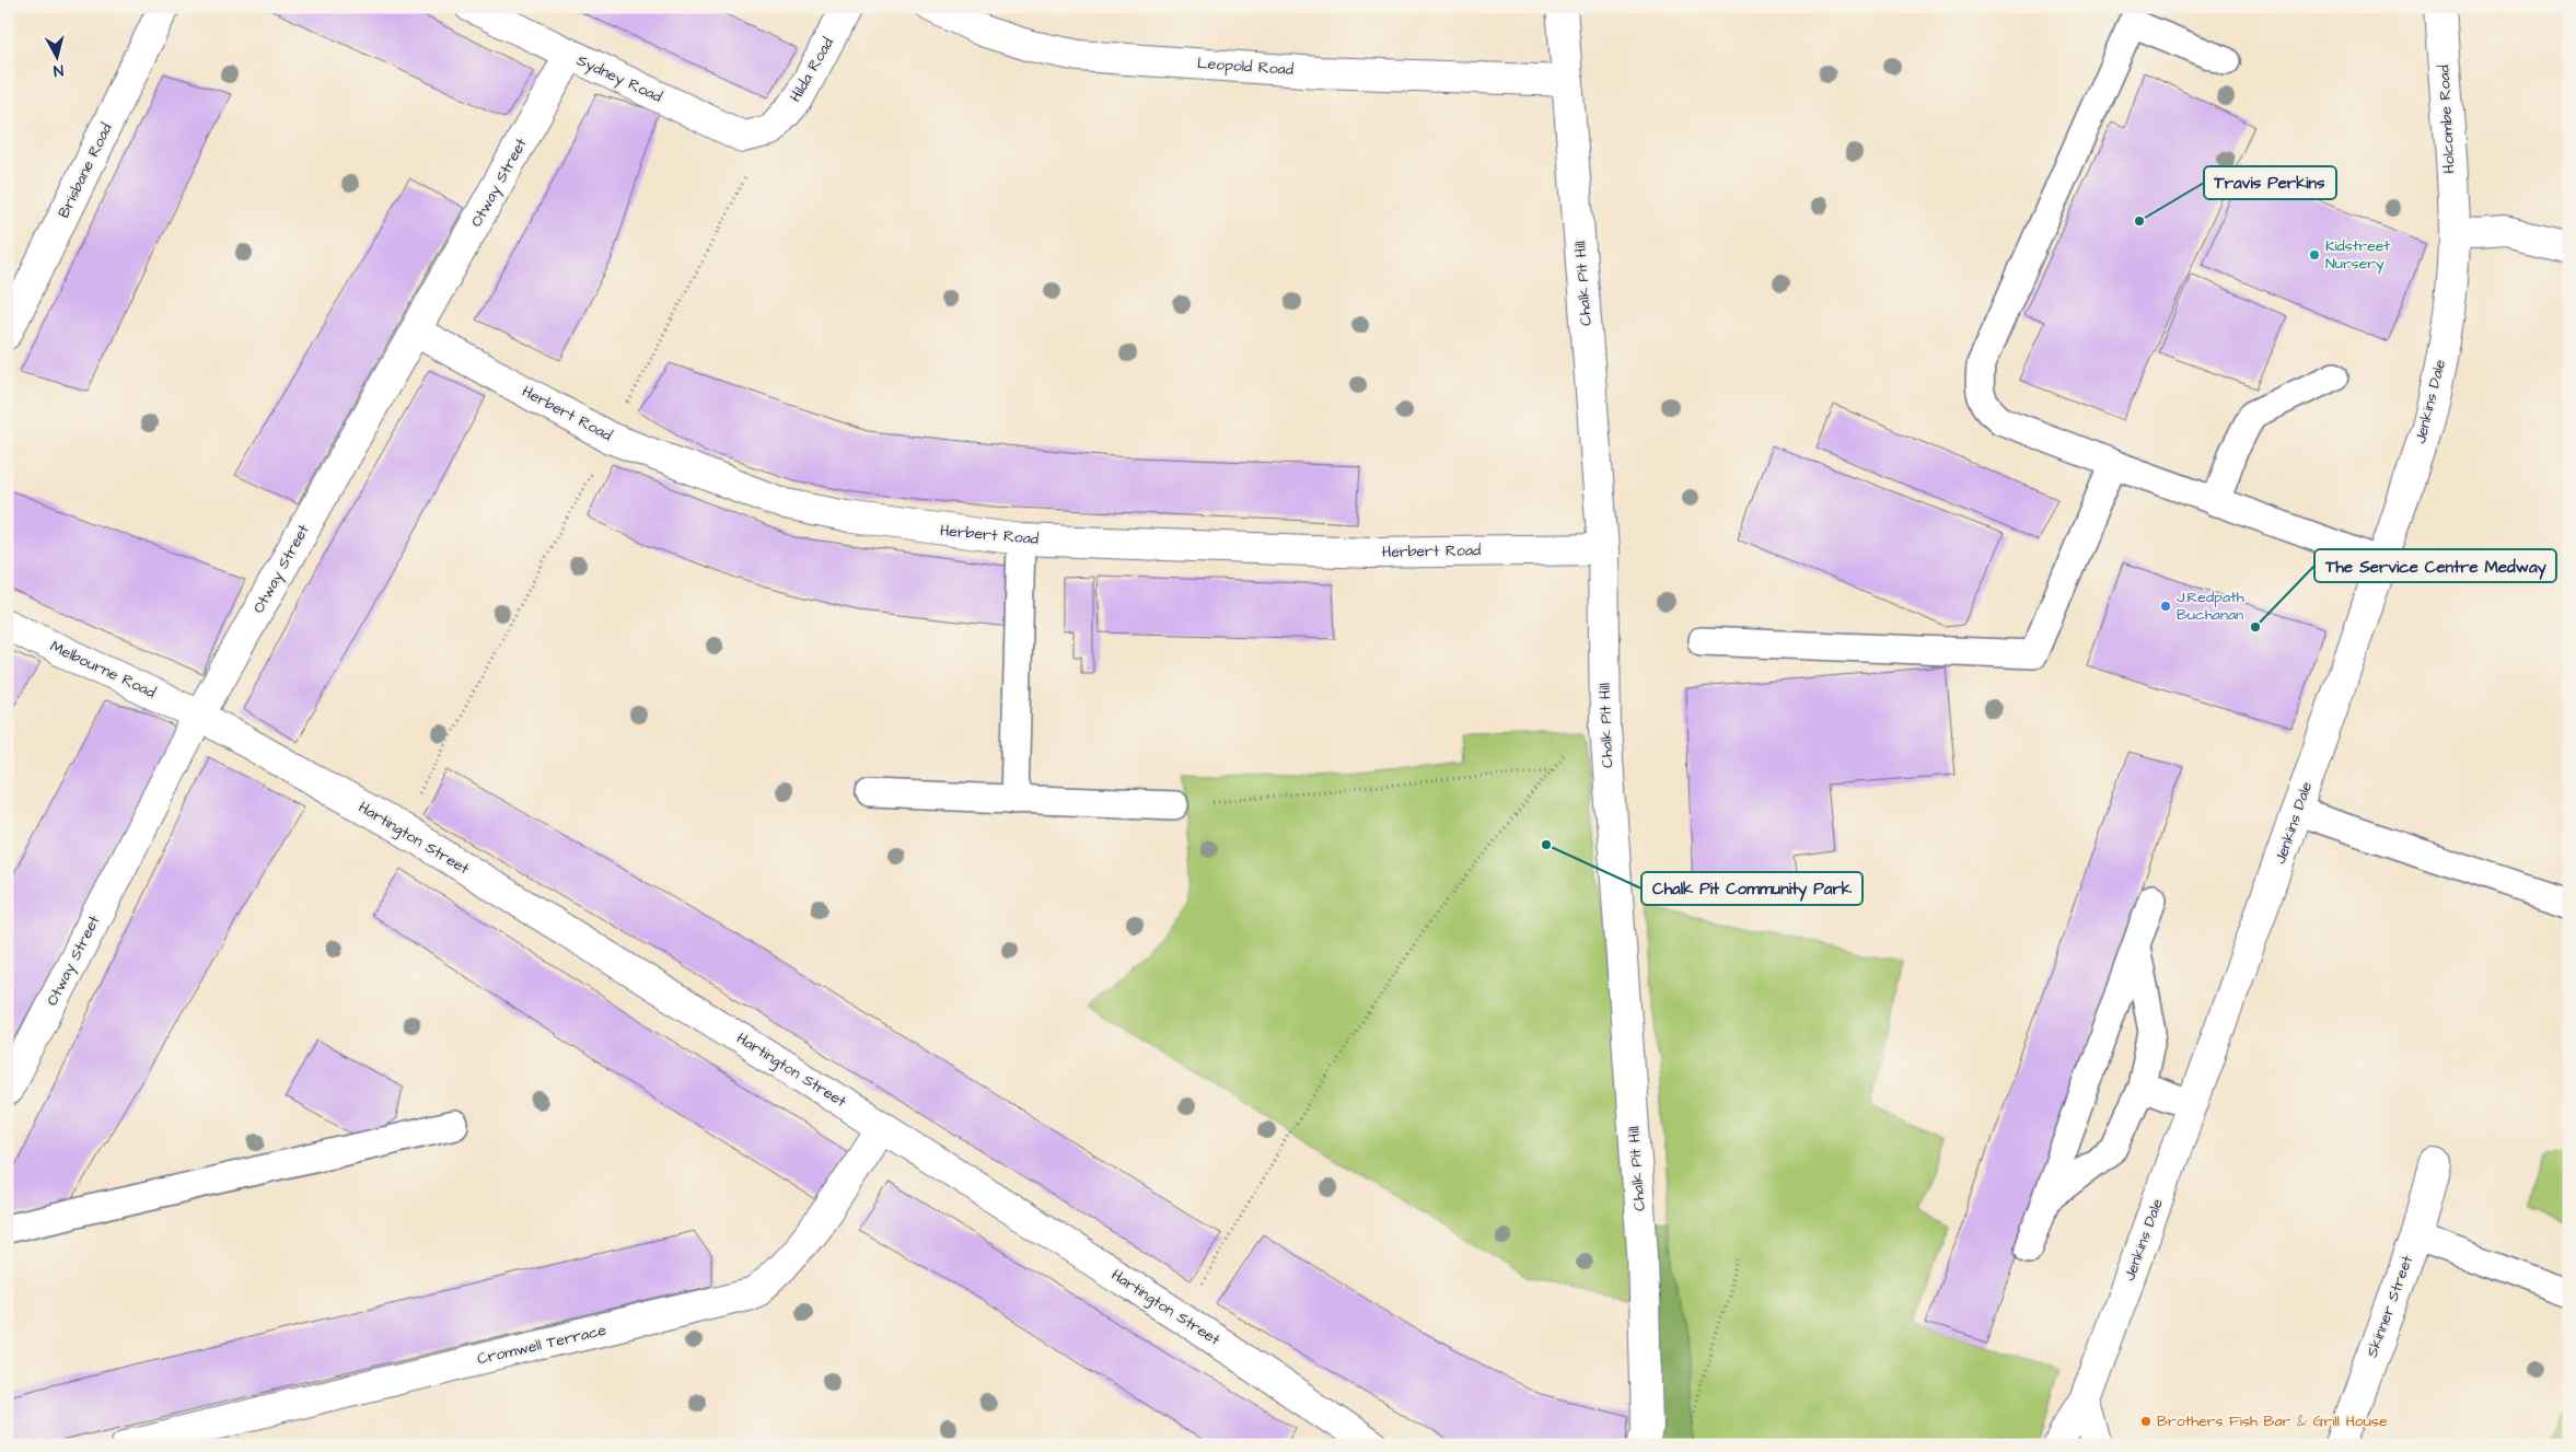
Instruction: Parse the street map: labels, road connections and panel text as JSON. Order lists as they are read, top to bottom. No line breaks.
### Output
{"streets":{"street":["Leopold Road","Hilda Road","Sydney Road","Holcombe Road","Brisbane Road","Otway Street","Chalk Pit Hill","Jenkins Dale","Herbert Road","Melbourne Road","Hartington Street","Skinner Street","Cromwell Terrace"]},"crossings":[["Leopold Road","Chalk Pit Hill"],["Hilda Road","Sydney Road"],["Sydney Road","Otway Street"],["Holcombe Road","Jenkins Dale"],["Otway Street","Herbert Road"],["Otway Street","Melbourne Road"],["Otway Street","Hartington Street"],["Chalk Pit Hill","Herbert Road"],["Melbourne Road","Hartington Street"],["Hartington Street","Cromwell Terrace"]],"places":["Travis Perkins","Kidstreet Nursery","J.Redpath Buchanan","The Service Centre Medway","Chalk Pit Community Park","Brothers Fish Bar & Grill House"],"north":"bottom"}
